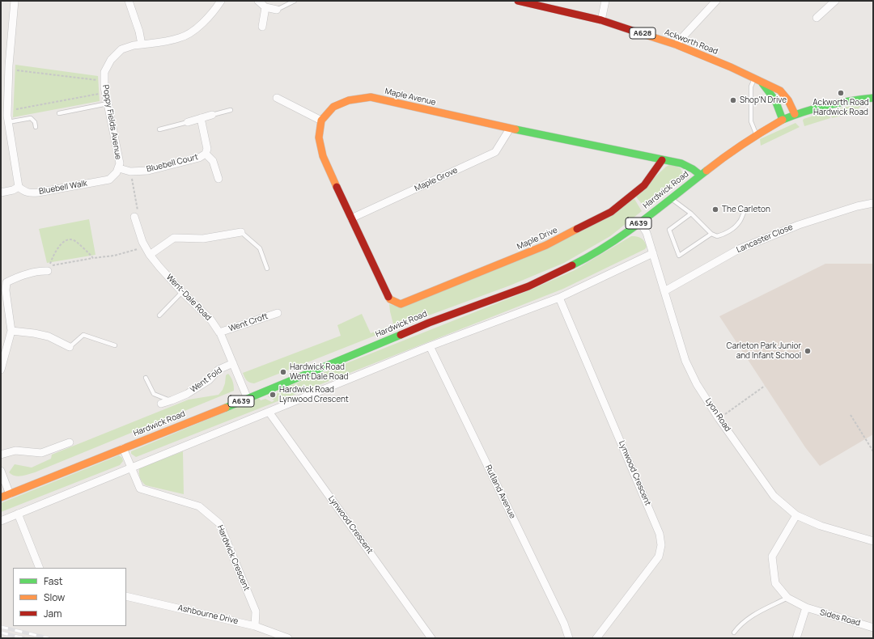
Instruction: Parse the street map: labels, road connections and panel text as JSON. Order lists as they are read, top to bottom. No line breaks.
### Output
{"streets":{"main road":["A628","Ackworth Road","Maple Avenue","Hardwick Road","A639","Maple Drive"],"street":["Poppy Fields Avenue","Bluebell Court","Maple Grove","Bluebell Walk","Lancaster Close","Went-Dale Road","Went Croft","Went Fold","Lyon Road","Lynwood Crescent","Rutland Avenue","Hardwick Crescent","Ashbourne Drive","Sides Road"]},"crossings":[["Ackworth Road","Hardwick Road"],["Ackworth Road","A639"],["Maple Avenue","Maple Grove"],["Maple Avenue","Hardwick Road"],["Maple Avenue","Maple Drive"],["Poppy Fields Avenue","Bluebell Court"],["Poppy Fields Avenue","Bluebell Walk"],["Maple Grove","Maple Drive"],["Hardwick Road","A639"],["Hardwick Road","Went-Dale Road"],["Hardwick Road","Lyon Road"],["Hardwick Road","Hardwick Crescent"],["Lancaster Close","Lyon Road"],["Went-Dale Road","Went Croft"],["Went-Dale Road","Went Fold"],["Lyon Road","Sides Road"],["Hardwick Crescent","Ashbourne Drive"]],"places":["Ackworth Road Hardwick Road","Shop'N Drive","The Carleton","Carleton Park Junior and Infant School","Hardwick Road Went Dale Road","Hardwick Road Lynwood Crescent"],"legend":["Fast","Slow","Jam"]}
